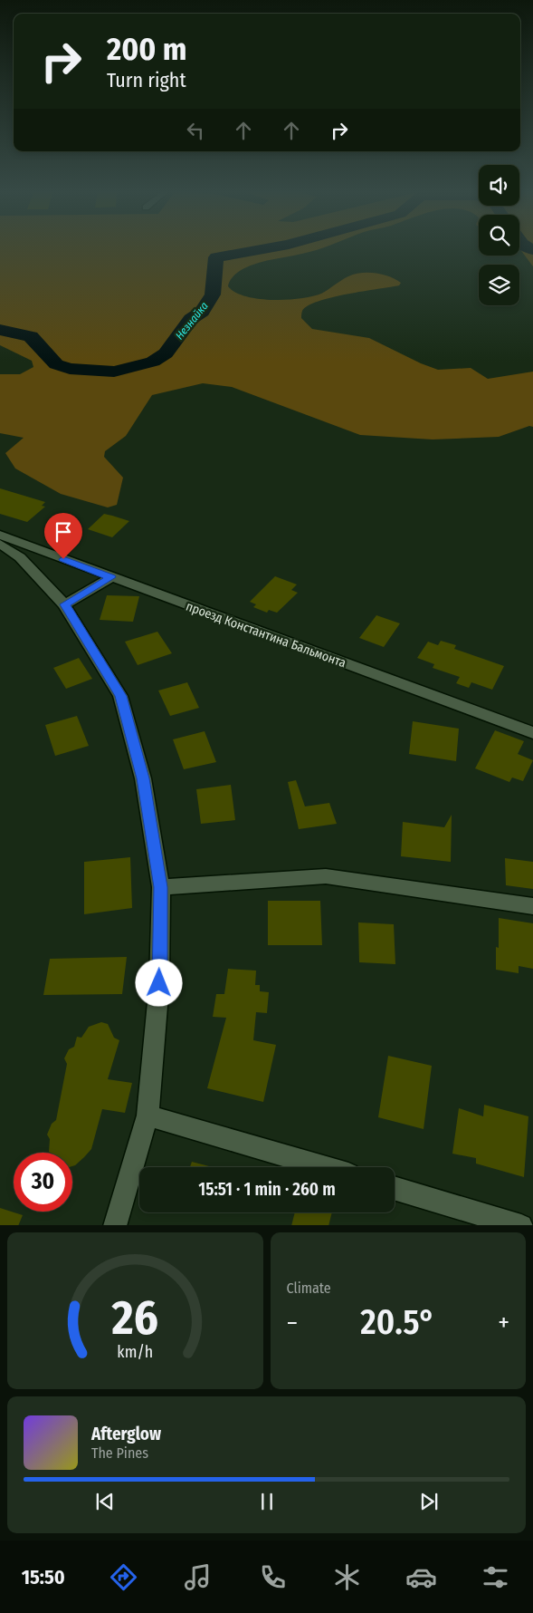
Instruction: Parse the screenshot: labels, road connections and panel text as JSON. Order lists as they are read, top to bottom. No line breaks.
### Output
{"streets":{"street":["проезд Константина Бальмонта"]},"water":["Незнайка"],"page":{"turn":["200 m","Turn right"],"limit":"30","trip":"15:51 · 1 min · 260 m","tile":"Climate","heat":["−","20.5°","+"],"song":["Afterglow","The Pines"],"tabs":"15:50","gauge":["26","km/h"]}}
